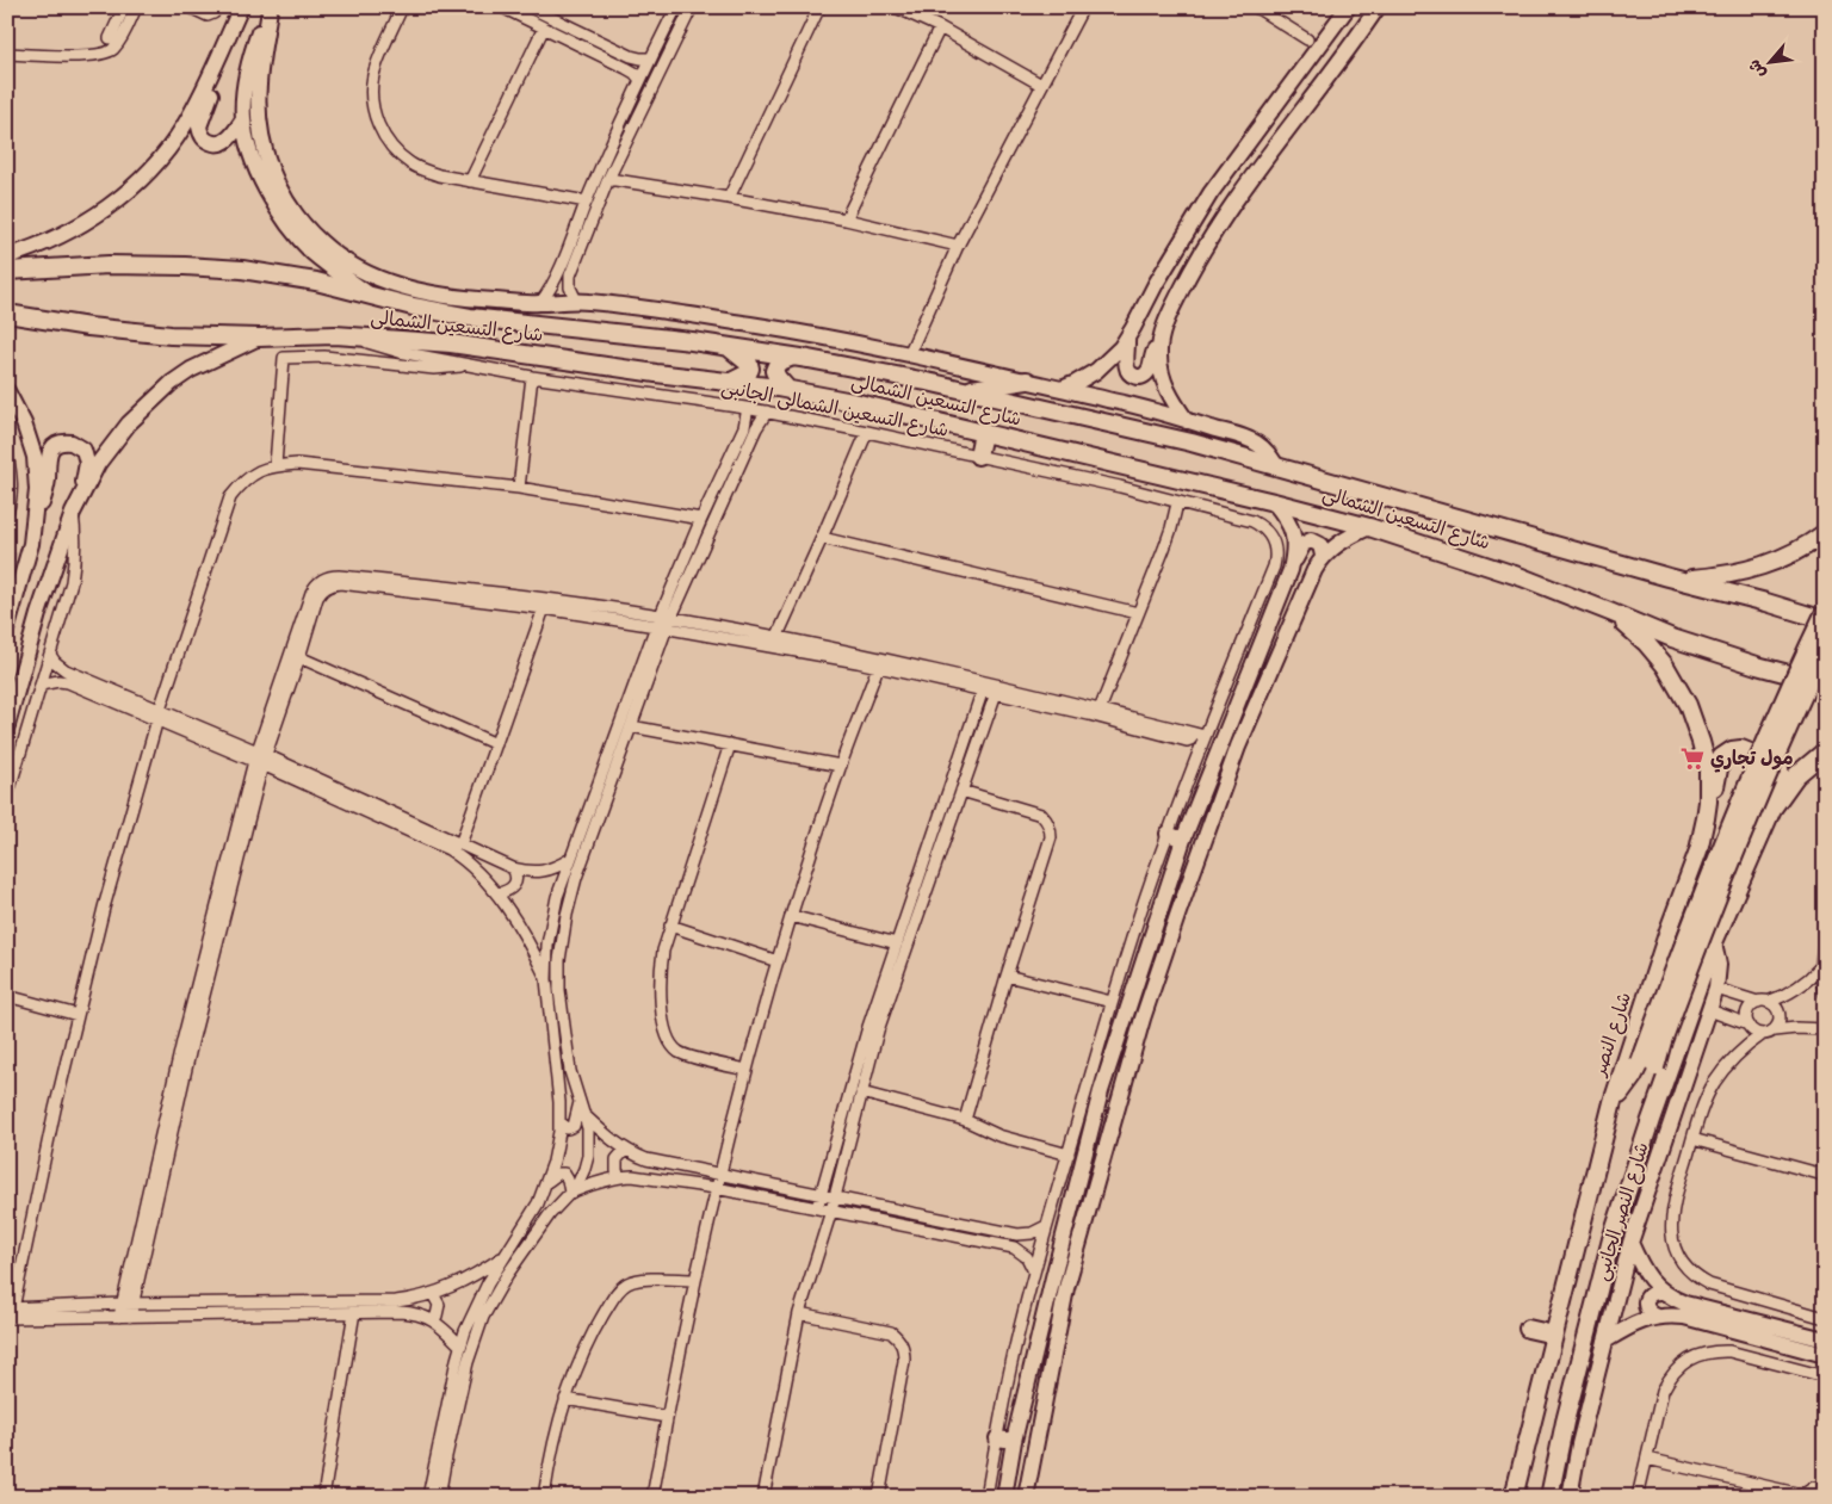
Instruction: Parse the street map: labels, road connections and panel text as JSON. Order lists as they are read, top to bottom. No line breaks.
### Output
{"streets":{"main road":["شارع التسعين الشمالى","شارع النصر"],"street":["شارع التسعين الشمالى الجانبى","شارع النصر الجانبى"]},"crossings":[["شارع التسعين الشمالى","شارع التسعين الشمالى الجانبى"],["شارع التسعين الشمالى","شارع النصر"]],"places":{"supermarket":["مول تجاري"]},"north":"bottom left"}
